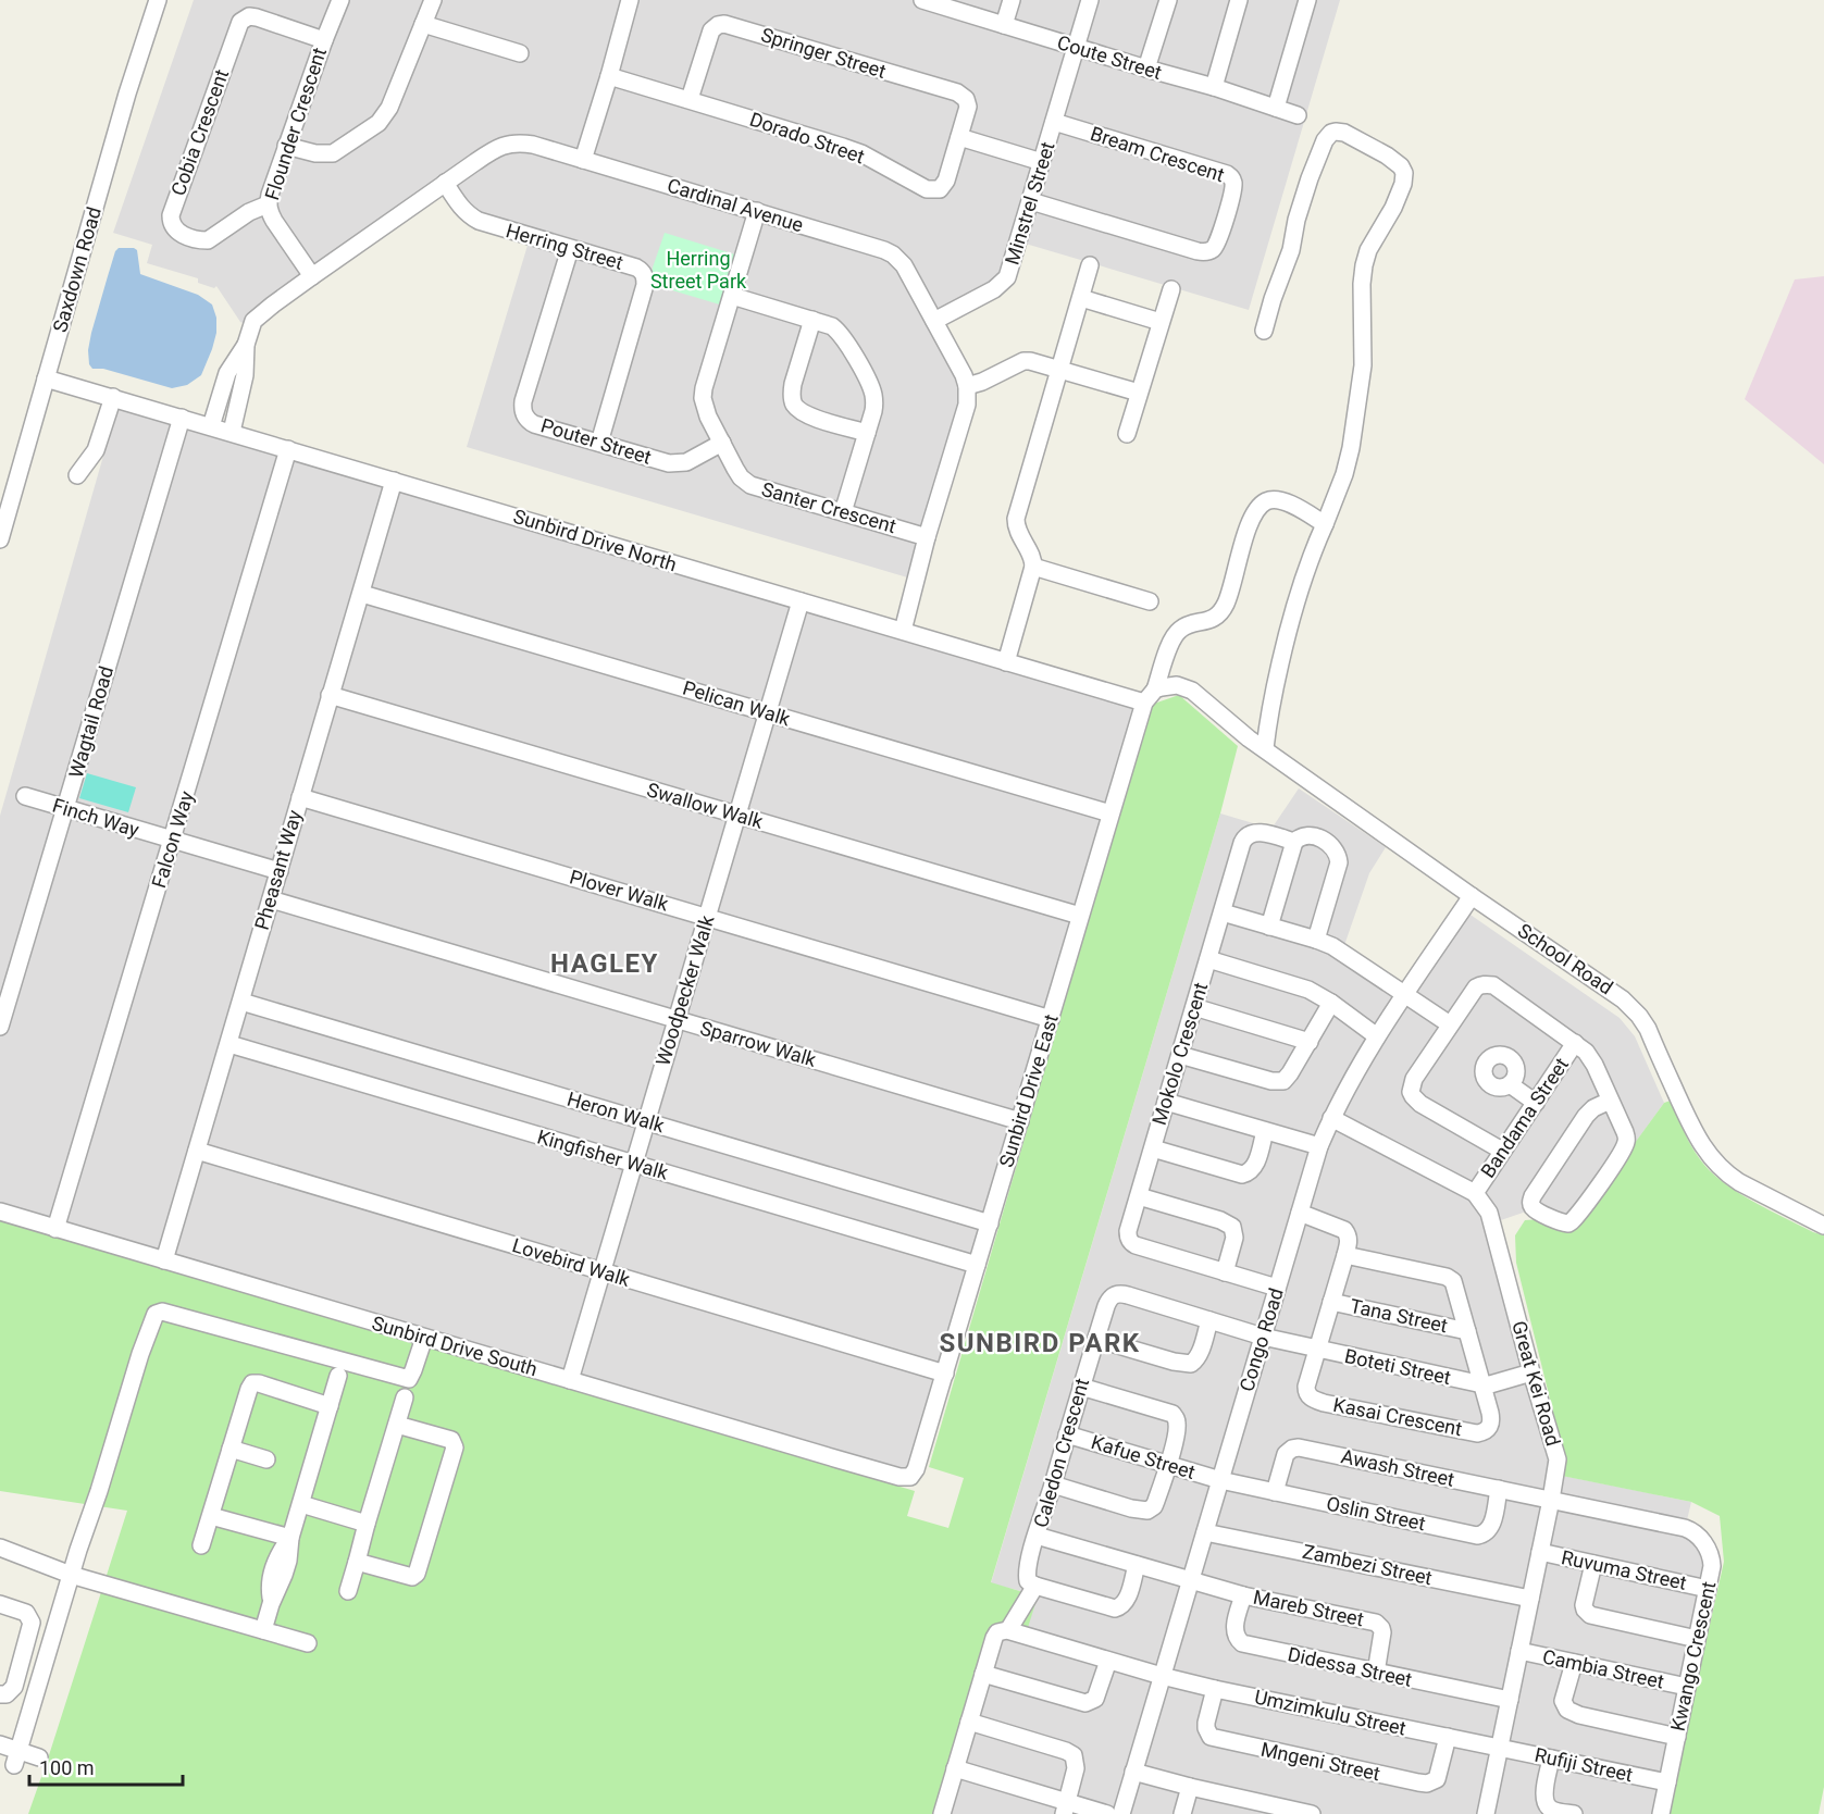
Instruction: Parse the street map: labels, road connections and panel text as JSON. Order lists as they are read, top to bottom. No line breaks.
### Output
{"streets":{"street":["Springer Street","Coute Street","Flounder Crescent","Cobia Crescent","Dorado Street","Bream Crescent","Minstrel Street","Cardinal Avenue","Herring Street","Saxdown Road","Pouter Street","Santer Crescent","Sunbird Drive North","Pelican Walk","Wagtail Road","Swallow Walk","Finch Way","Falcon Way","Pheasant Way","Plover Walk","School Road","Woodpecker Walk","Sparrow Walk","Mokolo Crescent","Sunbird Drive East","Heron Walk","Bandama Street","Kingfisher Walk","Lovebird Walk","Tana Street","Congo Road","Sunbird Drive South","Boteti Street","Great Kei Road","Kasai Crescent","Caledon Crescent","Kafue Street","Awash Street","Oslin Street","Zambezi Street","Ruvuma Street","Mareb Street","Kwango Crescent","Didessa Street","Cambia Street","Umzimkulu Street","Mngeni Street","Rufiji Street"]},"crossings":[["Springer Street","Dorado Street"],["Coute Street","Minstrel Street"],["Flounder Crescent","Cobia Crescent"],["Flounder Crescent","Cardinal Avenue"],["Bream Crescent","Minstrel Street"],["Minstrel Street","Cardinal Avenue"],["Cardinal Avenue","Herring Street"],["Cardinal Avenue","Santer Crescent"],["Cardinal Avenue","Sunbird Drive North"],["Herring Street","Pouter Street"],["Saxdown Road","Sunbird Drive North"],["Pouter Street","Santer Crescent"],["Sunbird Drive North","Wagtail Road"],["Sunbird Drive North","Falcon Way"],["Sunbird Drive North","Pheasant Way"],["Sunbird Drive North","Woodpecker Walk"],["Sunbird Drive North","Sunbird Drive East"],["Pelican Walk","Pheasant Way"],["Pelican Walk","Woodpecker Walk"],["Pelican Walk","Sunbird Drive East"],["Wagtail Road","Finch Way"],["Swallow Walk","Pheasant Way"],["Swallow Walk","Woodpecker Walk"],["Swallow Walk","Sunbird Drive East"],["Finch Way","Falcon Way"],["Finch Way","Pheasant Way"],["Falcon Way","Sunbird Drive South"],["Pheasant Way","Plover Walk"],["Pheasant Way","Sparrow Walk"],["Pheasant Way","Heron Walk"],["Pheasant Way","Kingfisher Walk"],["Pheasant Way","Lovebird Walk"],["Pheasant Way","Sunbird Drive South"],["Plover Walk","Woodpecker Walk"],["Plover Walk","Sunbird Drive East"],["School Road","Congo Road"],["Woodpecker Walk","Sparrow Walk"],["Woodpecker Walk","Heron Walk"],["Woodpecker Walk","Kingfisher Walk"],["Woodpecker Walk","Lovebird Walk"],["Woodpecker Walk","Sunbird Drive South"],["Sparrow Walk","Sunbird Drive East"],["Mokolo Crescent","Congo Road"],["Sunbird Drive East","Heron Walk"],["Sunbird Drive East","Kingfisher Walk"],["Sunbird Drive East","Lovebird Walk"],["Sunbird Drive East","Sunbird Drive South"],["Bandama Street","Great Kei Road"],["Congo Road","Boteti Street"],["Congo Road","Caledon Crescent"],["Congo Road","Kafue Street"],["Congo Road","Oslin Street"],["Congo Road","Zambezi Street"],["Congo Road","Mareb Street"],["Congo Road","Umzimkulu Street"],["Boteti Street","Great Kei Road"],["Boteti Street","Kasai Crescent"],["Boteti Street","Caledon Crescent"],["Great Kei Road","Awash Street"],["Great Kei Road","Zambezi Street"],["Great Kei Road","Ruvuma Street"],["Great Kei Road","Kwango Crescent"],["Great Kei Road","Didessa Street"],["Great Kei Road","Cambia Street"],["Great Kei Road","Umzimkulu Street"],["Great Kei Road","Rufiji Street"],["Caledon Crescent","Kafue Street"],["Caledon Crescent","Mareb Street"],["Kafue Street","Oslin Street"],["Awash Street","Oslin Street"],["Awash Street","Kwango Crescent"],["Ruvuma Street","Kwango Crescent"],["Mareb Street","Didessa Street"],["Kwango Crescent","Cambia Street"],["Kwango Crescent","Rufiji Street"],["Umzimkulu Street","Mngeni Street"],["Umzimkulu Street","Rufiji Street"]],"districts":["HAGLEY","SUNBIRD PARK"],"parks":["Herring Street Park"],"scale_bar":"100 m"}
